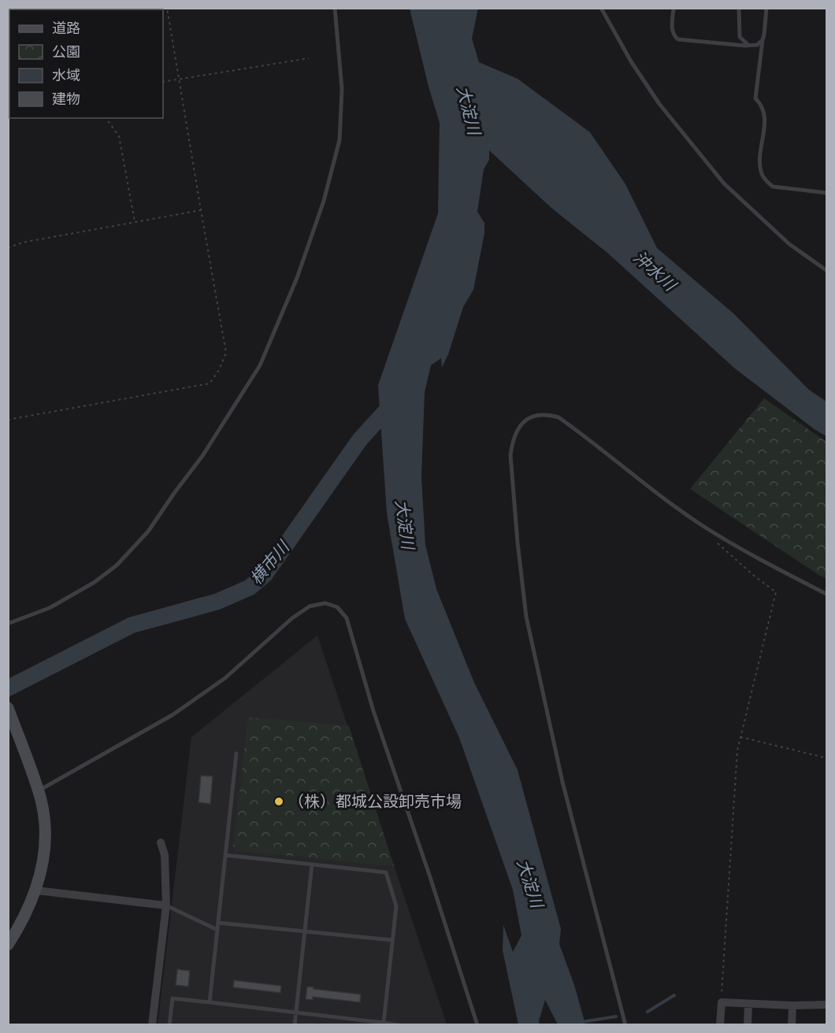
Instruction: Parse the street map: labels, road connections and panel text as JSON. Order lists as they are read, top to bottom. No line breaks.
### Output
{"water":["大淀川","沖水川","横市川"],"places":["（株）都城公設卸売市場"],"legend":["道路","公園","水域","建物"]}
